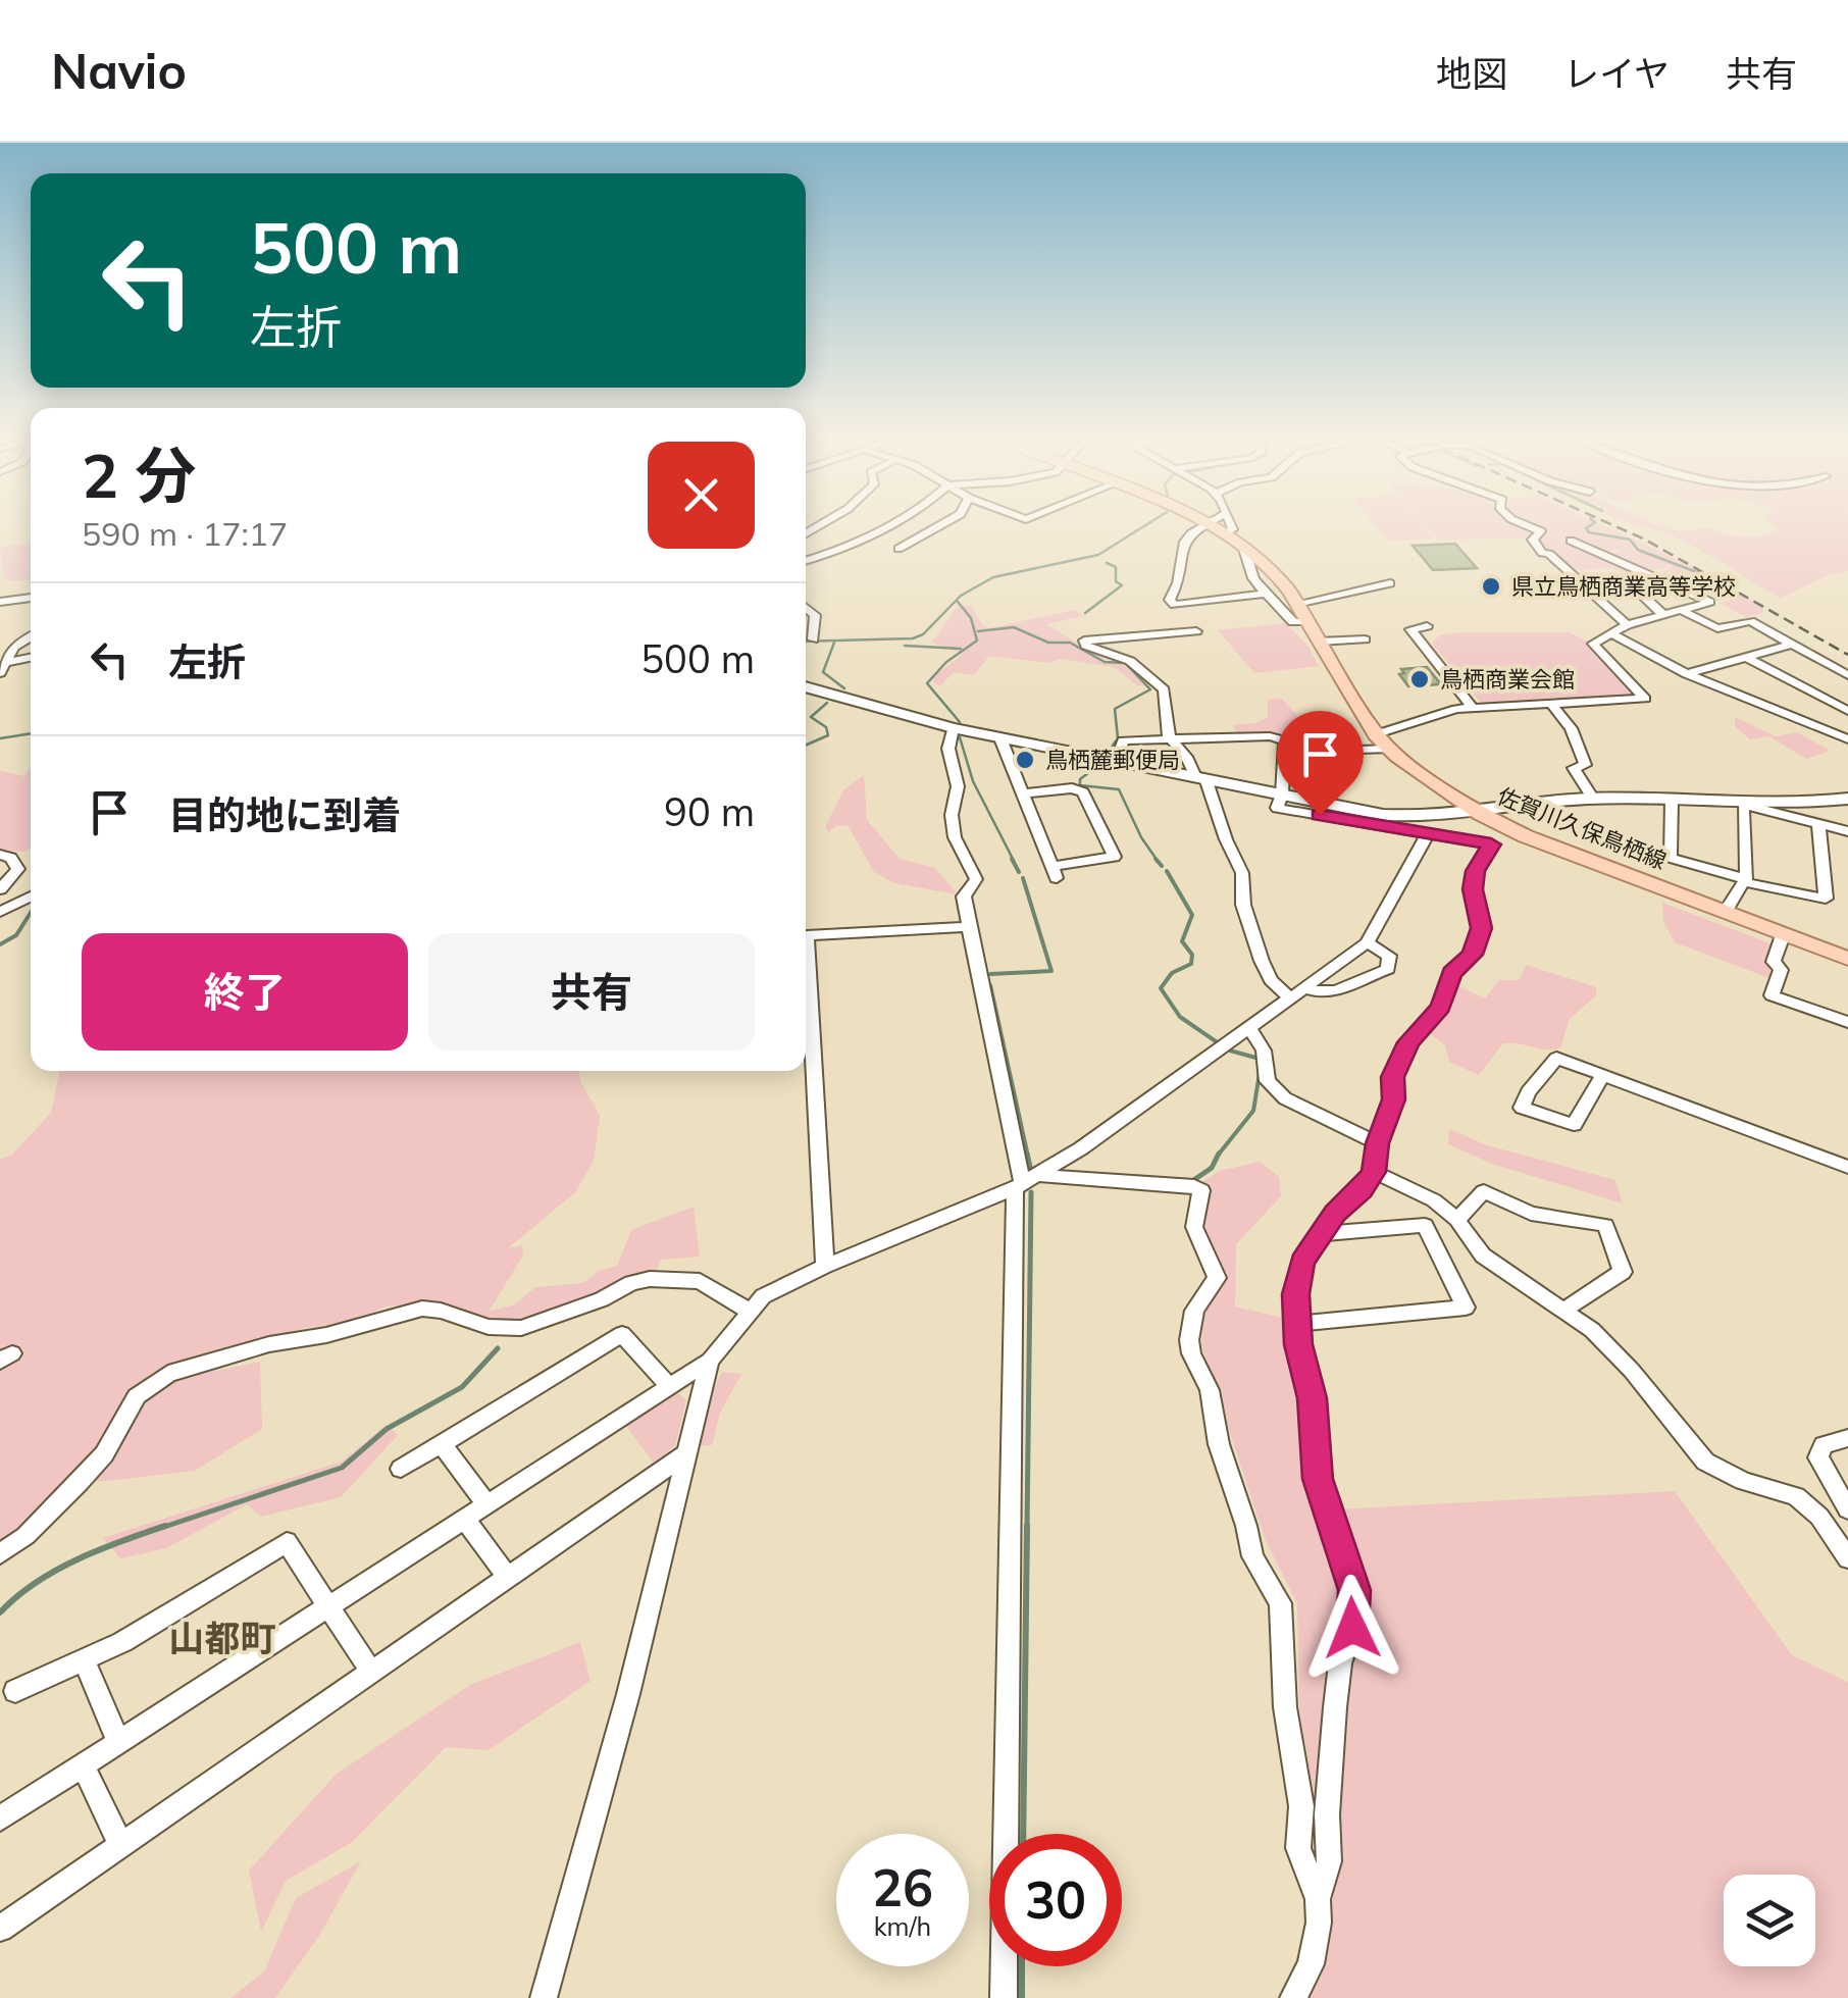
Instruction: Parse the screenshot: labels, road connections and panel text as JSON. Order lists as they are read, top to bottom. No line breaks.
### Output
{"streets":{"main road":["佐賀川久保鳥栖線"]},"districts":["山都町"],"places":["県立鳥栖商業高等学校","鳥栖商業会館","鳥栖麓郵便局"],"page":{"header":"Navio","nav":["地図","レイヤ","共有"],"turn":["500 m","左折"],"heading":["2 分","590 m · 17:17"],"list":[{"name":"左折","value":"500 m"},{"name":"目的地に到着","value":"90 m"}],"buttons":["終了","共有"],"speed":"26 km/h","limit":"30"}}
